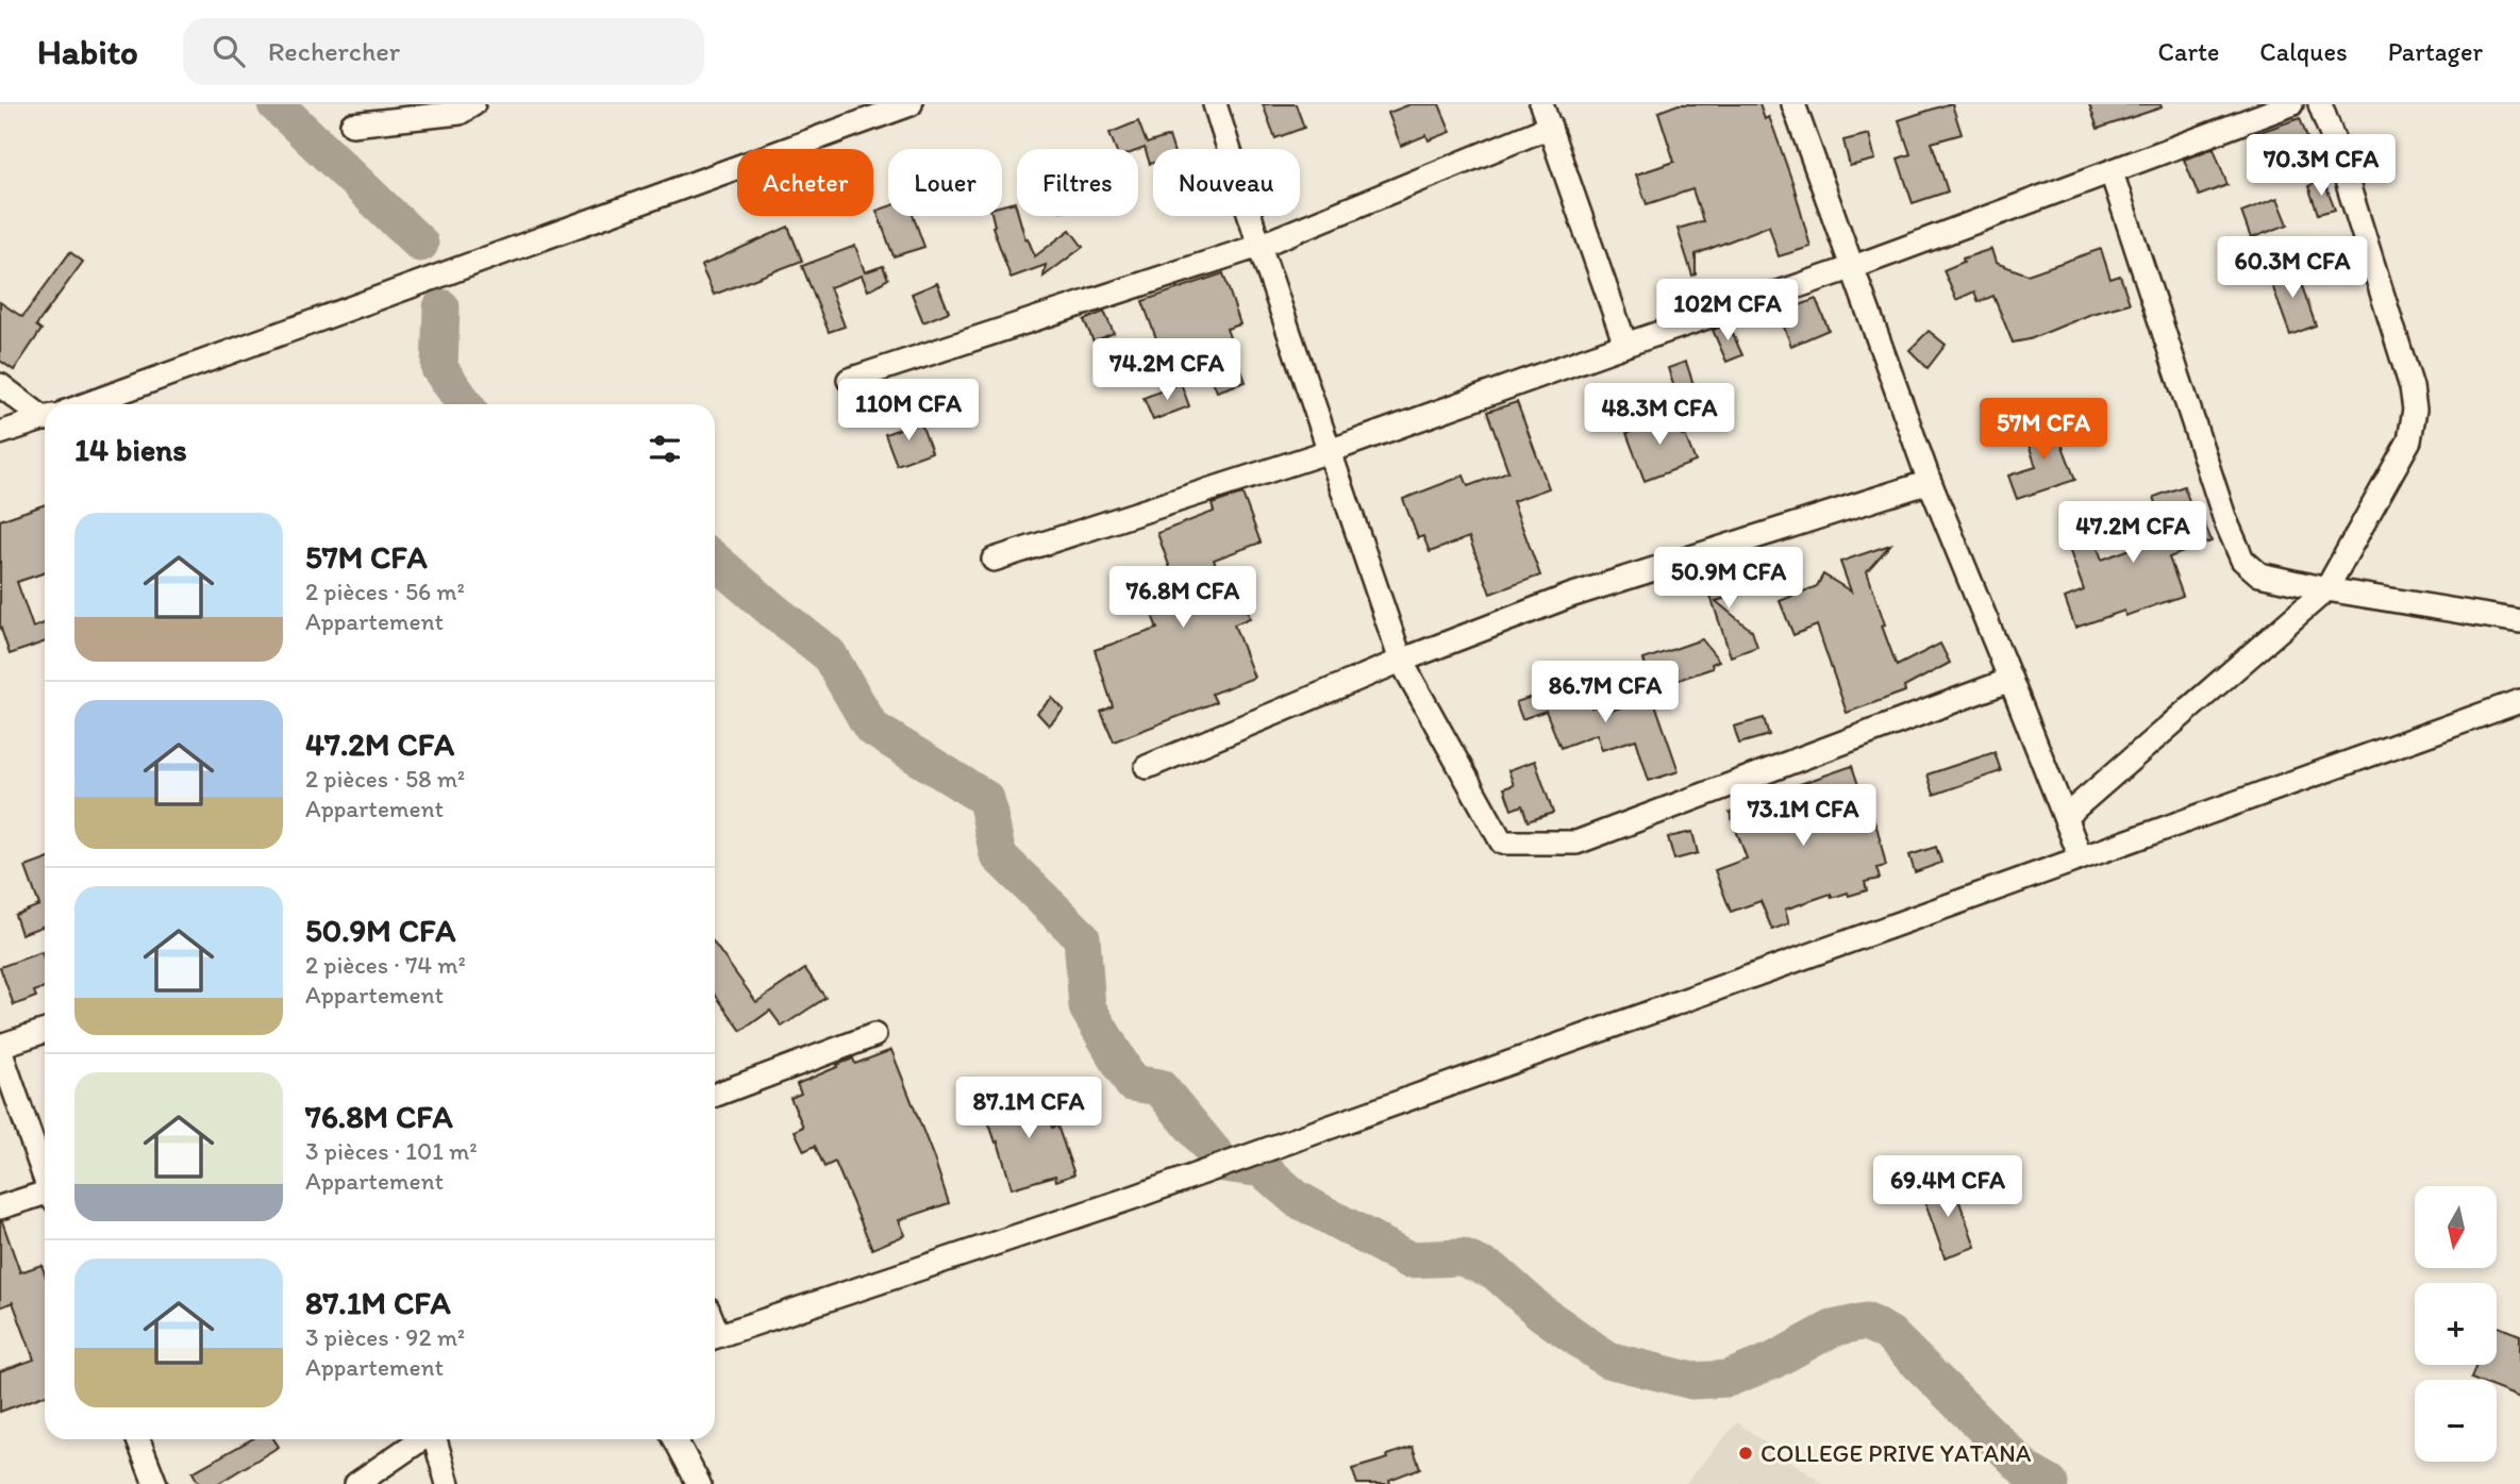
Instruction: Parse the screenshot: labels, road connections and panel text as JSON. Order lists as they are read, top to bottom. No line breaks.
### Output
{"places":["COLLEGE PRIVE YATANA"],"north":"bottom","page":{"header":"Habito","search":"Rechercher","nav":["Carte","Calques","Partager"],"price":["70.3M CFA","60.3M CFA","102M CFA","74.2M CFA","110M CFA","48.3M CFA","57M CFA","47.2M CFA","50.9M CFA","76.8M CFA","86.7M CFA","73.1M CFA","87.1M CFA","69.4M CFA"],"chip":["Acheter","Louer","Filtres","Nouveau"],"heading":"14 biens","list":[{"name":"57M CFA","note":"2 pièces · 56 m² · Appartement"},{"name":"47.2M CFA","note":"2 pièces · 58 m² · Appartement"},{"name":"50.9M CFA","note":"2 pièces · 74 m² · Appartement"},{"name":"76.8M CFA","note":"3 pièces · 101 m² · Appartement"},{"name":"87.1M CFA","note":"3 pièces · 92 m² · Appartement"}],"map_buttons":["+","−"]}}
